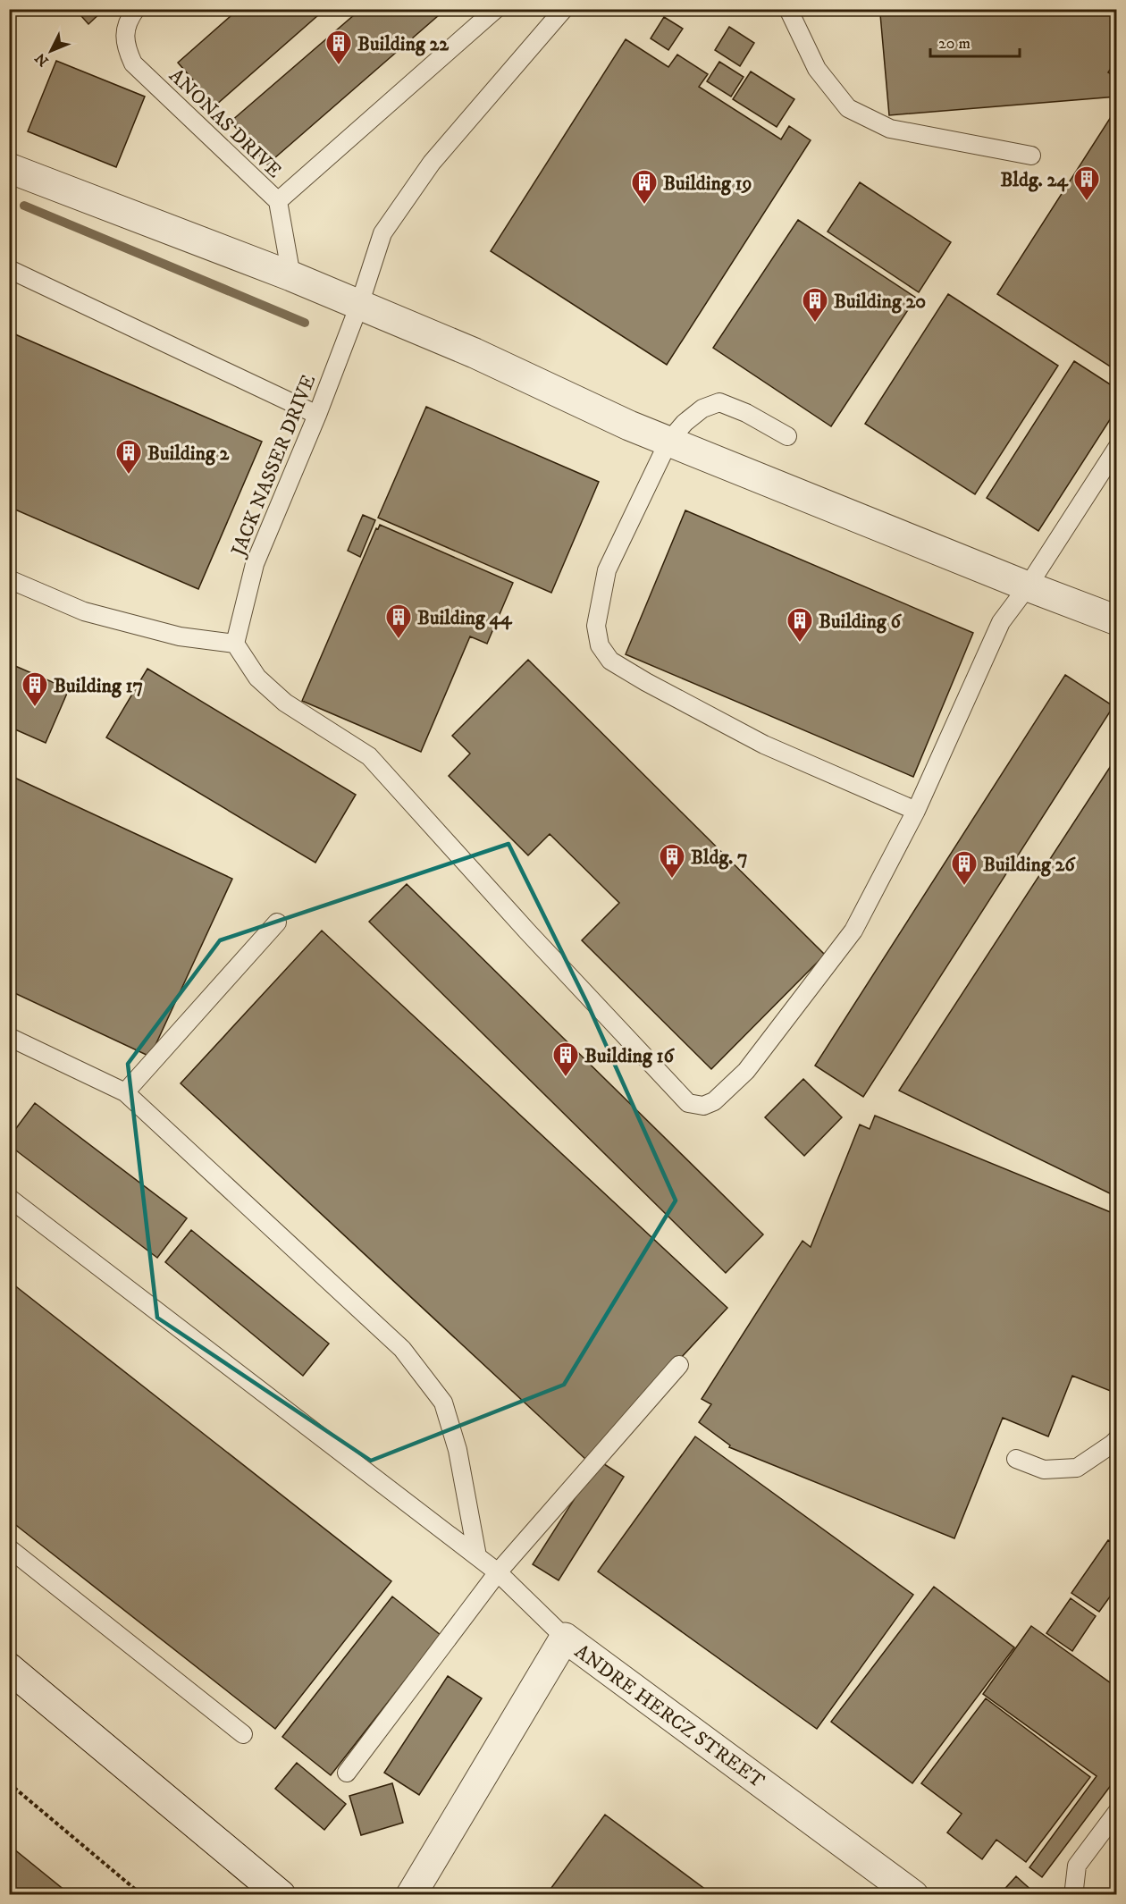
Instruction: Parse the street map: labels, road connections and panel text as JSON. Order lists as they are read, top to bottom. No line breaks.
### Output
{"streets":{"street":["ANDRE HERCZ STREET"],"lane":["ANONAS DRIVE","JACK NASSER DRIVE"]},"places":{"building":["Building 22","Bldg. 24","Building 19","Building 20","Building 2","Building 44","Building 6","Building 17","Bldg. 7","Building 26","Building 16"]},"scale_bar":"20 m","north":"bottom left"}
